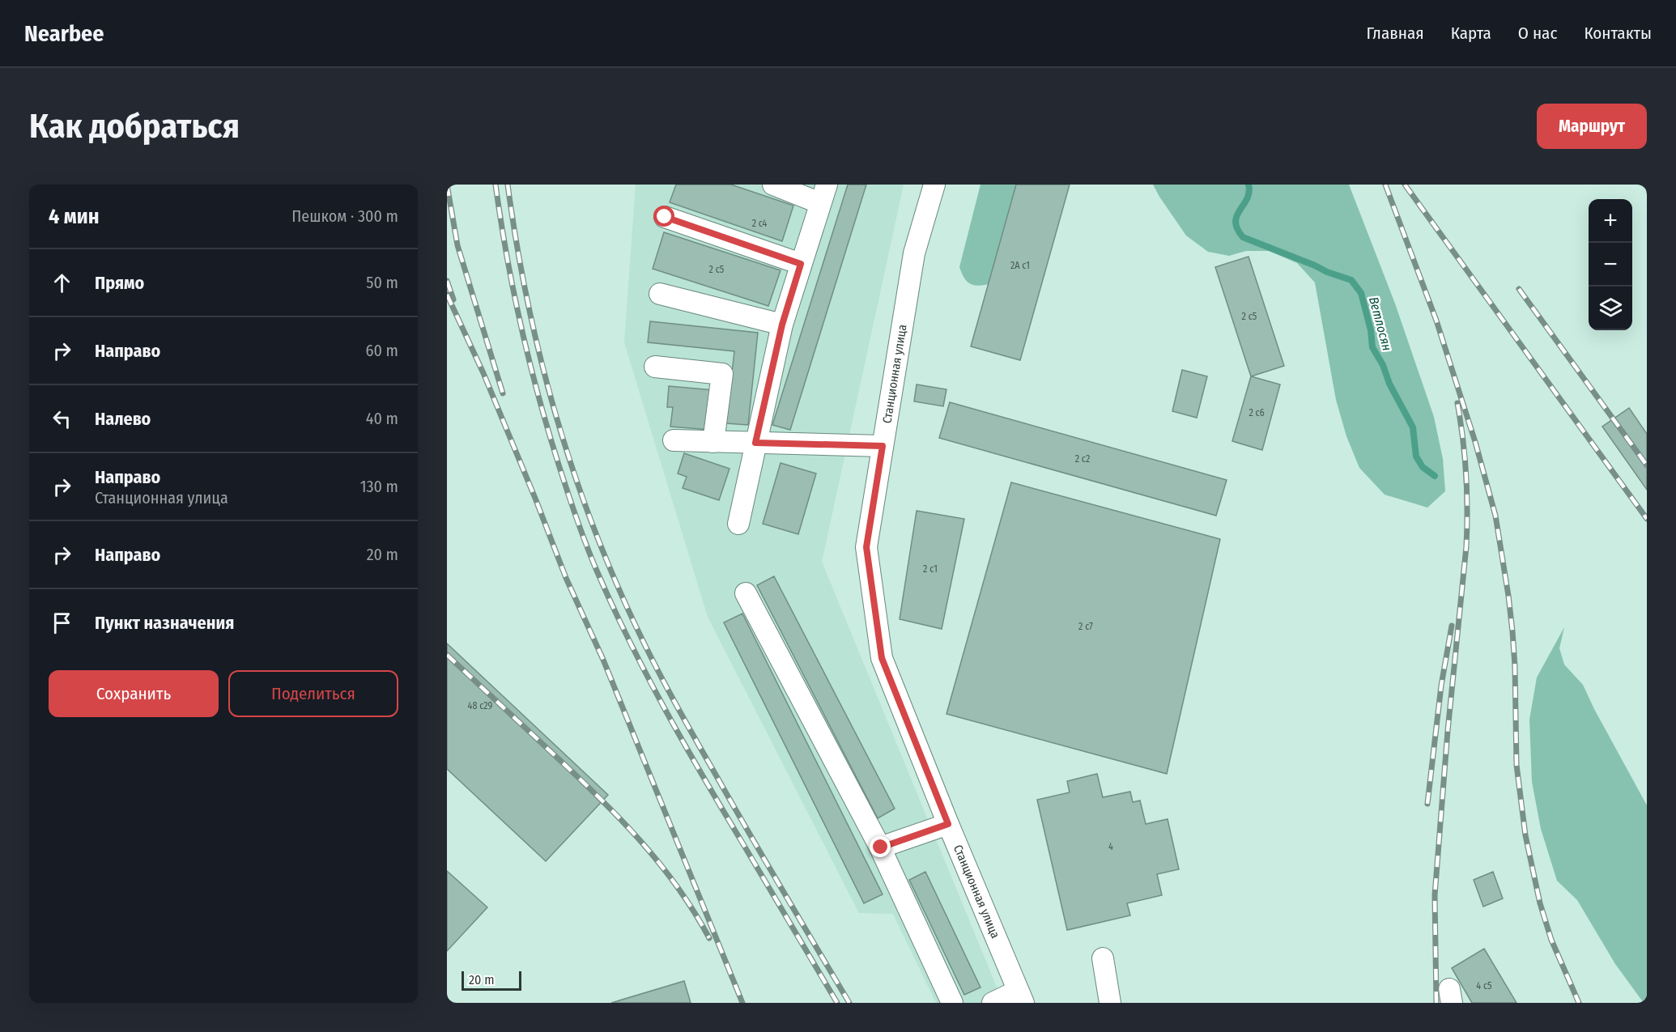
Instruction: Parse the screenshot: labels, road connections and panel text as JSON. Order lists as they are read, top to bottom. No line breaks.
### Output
{"streets":{"street":["Станционная улица"]},"water":["Ветлосян"],"house_numbers":["2 с4","2А с1","2 с5","2 с5","2 с6","2 с2","2 с1","2 с7","48 с29","4","4 с5"],"scale_bar":"20 m","page":{"header":"Nearbee","nav":["Главная","Карта","О нас","Контакты"],"buttons":["Маршрут",["Сохранить","Поделиться"]],"title":"Как добраться","heading":["4 мин","Пешком · 300 m"],"map_buttons":["+","−"],"list":[["Прямо","50 m"],["Направо","60 m"],["Налево","40 m"],["Направо","Станционная улица","130 m"],["Направо","20 m"],"Пункт назначения"],"scale":"20 m"}}
